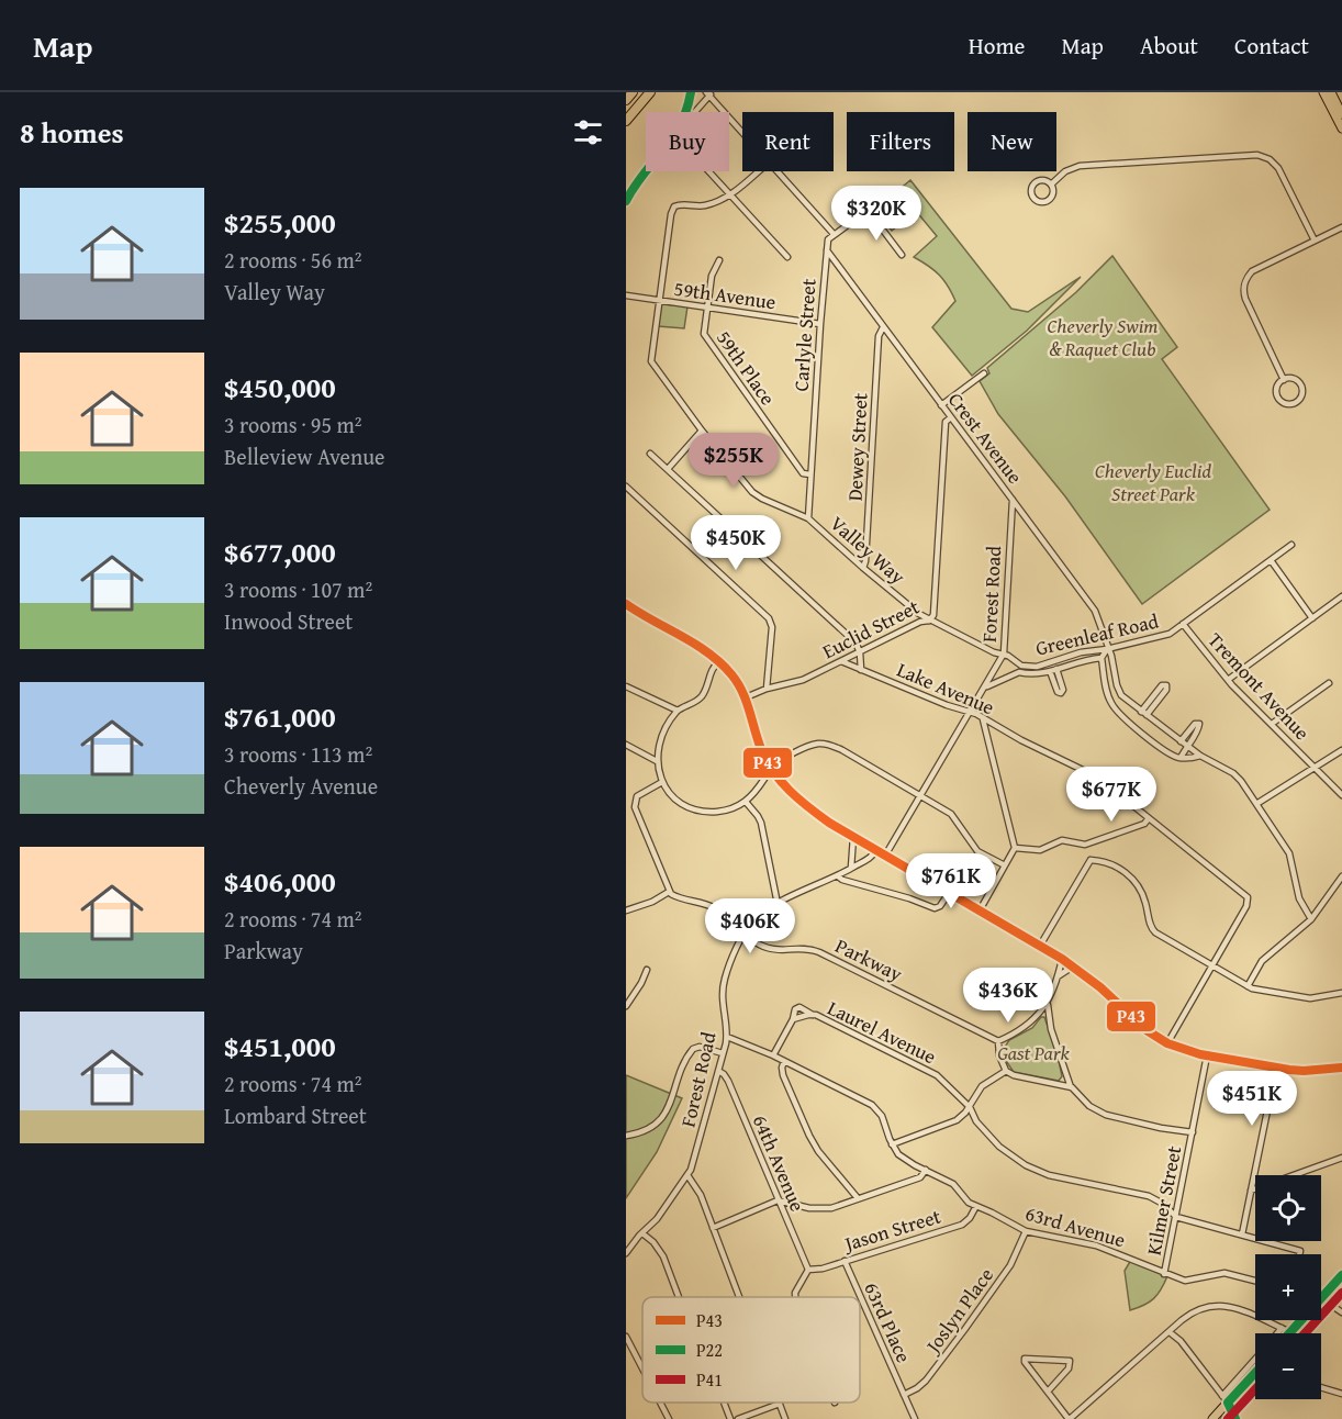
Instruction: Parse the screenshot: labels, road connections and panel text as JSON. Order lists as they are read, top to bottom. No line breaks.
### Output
{"streets":{"street":["59th Avenue","Carlyle Street","59th Place","Crest Avenue","Dewey Street","Valley Way","Forest Road","Euclid Street","Greenleaf Road","Tremont Avenue","Lake Avenue","Parkway","Laurel Avenue","64th Avenue","Kilmer Street","63rd Avenue","Jason Street","Joslyn Place","63rd Place"]},"crossings":[["59th Avenue","Carlyle Street"],["59th Avenue","59th Place"],["59th Avenue","Valley Way"],["Carlyle Street","59th Place"],["Carlyle Street","Crest Avenue"],["Carlyle Street","Valley Way"],["Crest Avenue","Dewey Street"],["Crest Avenue","Forest Road"],["Crest Avenue","Euclid Street"],["Crest Avenue","Greenleaf Road"],["Dewey Street","Valley Way"],["Valley Way","Forest Road"],["Valley Way","Euclid Street"],["Valley Way","Greenleaf Road"],["Forest Road","Greenleaf Road"],["Forest Road","Lake Avenue"],["Forest Road","Parkway"],["Forest Road","64th Avenue"],["Forest Road","63rd Avenue"],["Euclid Street","Lake Avenue"],["Greenleaf Road","Tremont Avenue"],["Laurel Avenue","Kilmer Street"],["64th Avenue","Jason Street"],["Kilmer Street","63rd Avenue"],["63rd Avenue","Jason Street"],["63rd Avenue","Joslyn Place"],["Jason Street","63rd Place"],["Joslyn Place","63rd Place"]],"parks":["Cheverly Swim & Raquet Club","Cheverly Euclid Street Park","Gast Park"],"lines":["transit line P22","transit line P43","transit line P41"],"legend":["P43","P22","P41"],"page":{"header":"Map","nav":["Home","Map","About","Contact"],"heading":"8 homes","chip":["Buy","Rent","Filters","New"],"list":[{"name":"$255,000","note":"2 rooms · 56 m² · Valley Way"},{"name":"$450,000","note":"3 rooms · 95 m² · Belleview Avenue"},{"name":"$677,000","note":"3 rooms · 107 m² · Inwood Street"},{"name":"$761,000","note":"3 rooms · 113 m² · Cheverly Avenue"},{"name":"$406,000","note":"2 rooms · 74 m² · Parkway"},{"name":"$451,000","note":"2 rooms · 74 m² · Lombard Street"}],"price":["$320K","$255K","$450K","$677K","$761K","$406K","$436K","$451K"],"map_buttons":["+","−"]}}
